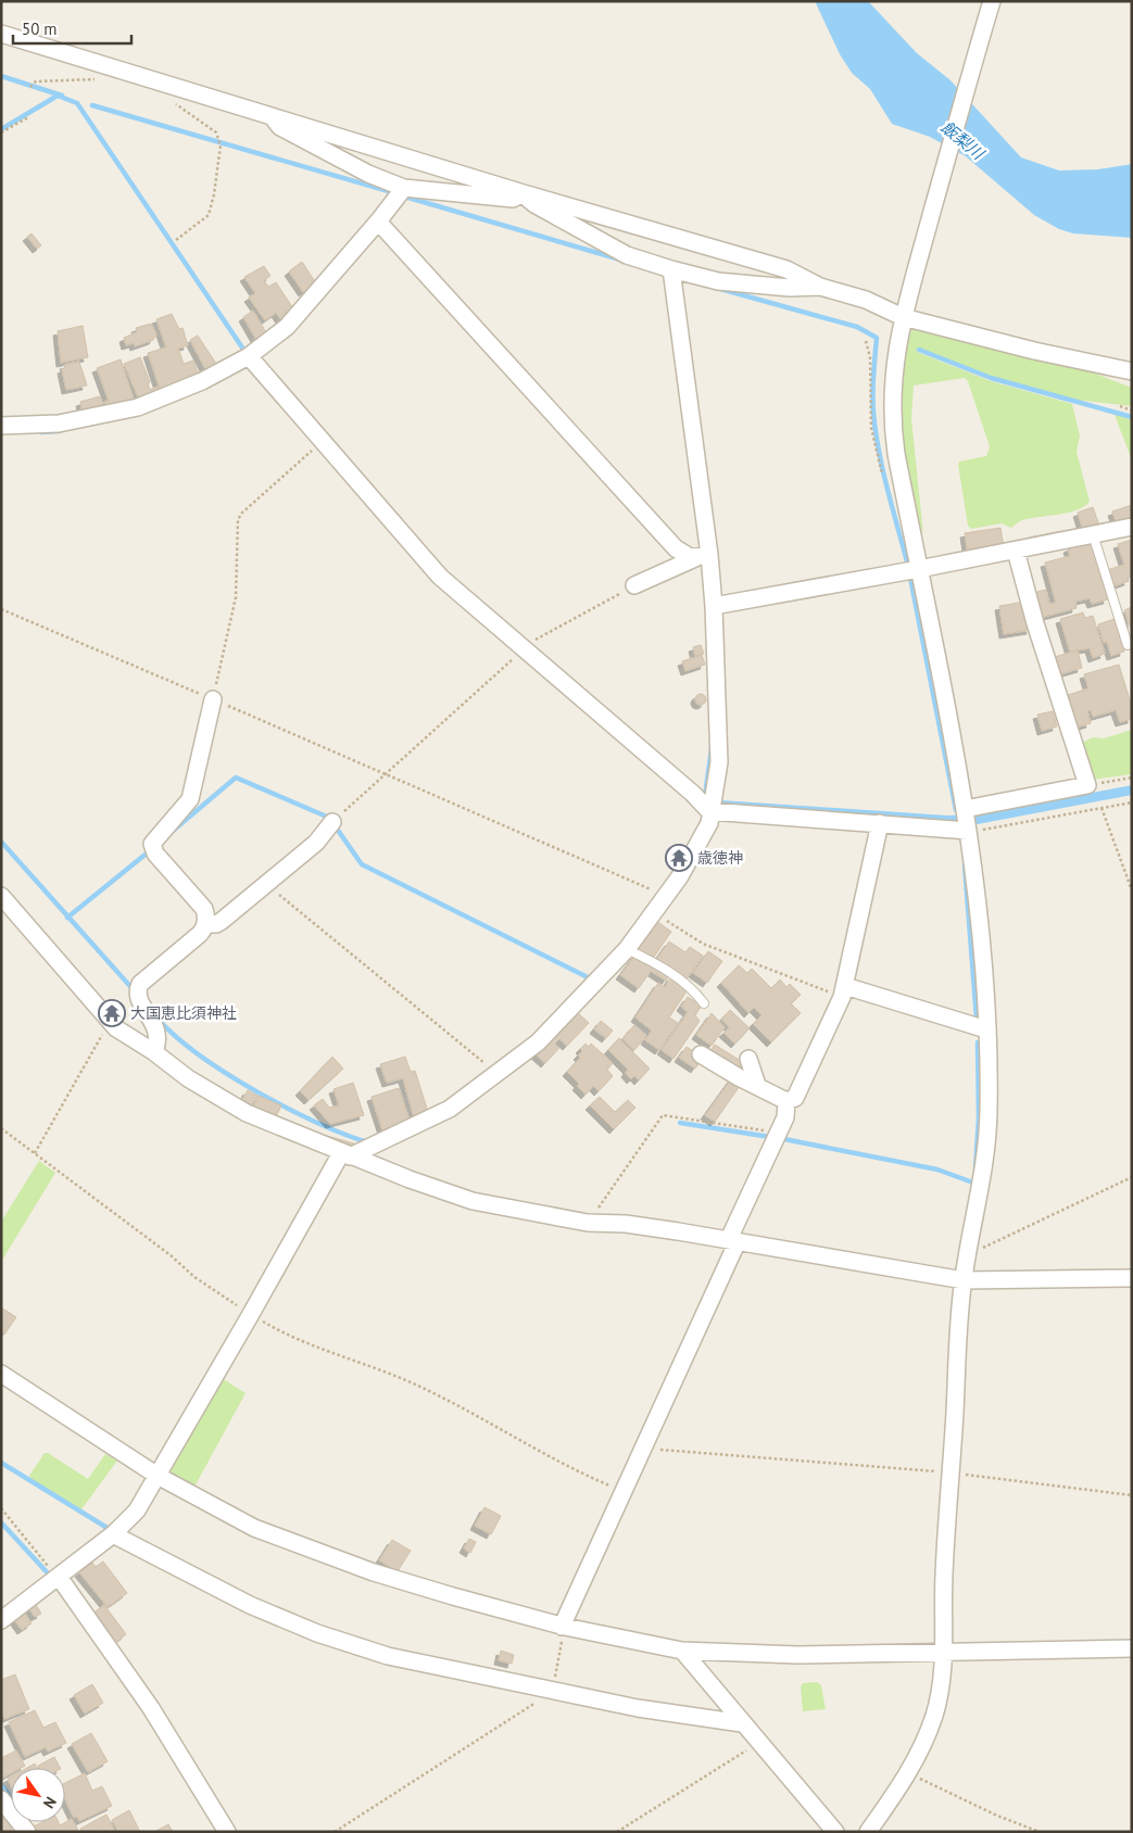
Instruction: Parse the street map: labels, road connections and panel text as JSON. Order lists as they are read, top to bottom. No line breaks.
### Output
{"water":["飯梨川"],"places":{"temple":["歳徳神","大国恵比須神社"]},"scale_bar":"50 m","north":"bottom right"}
